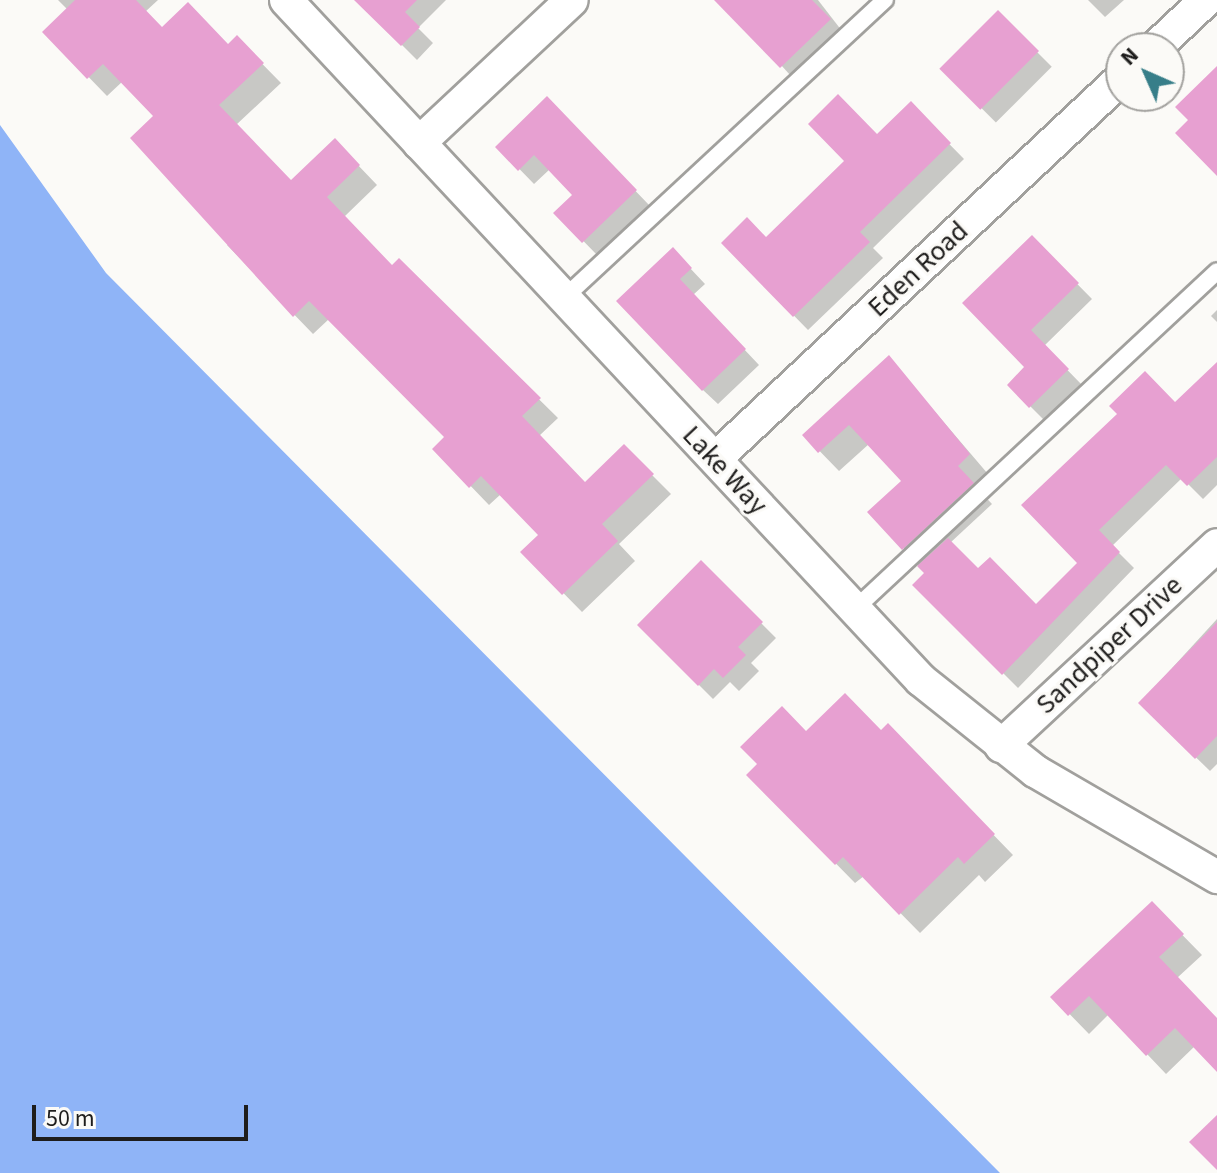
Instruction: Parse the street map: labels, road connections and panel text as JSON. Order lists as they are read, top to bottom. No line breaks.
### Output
{"streets":{"street":["Eden Road","Lake Way","Sandpiper Drive"]},"crossings":[["Eden Road","Lake Way"],["Lake Way","Sandpiper Drive"]],"scale_bar":"50 m","north":"top left"}
